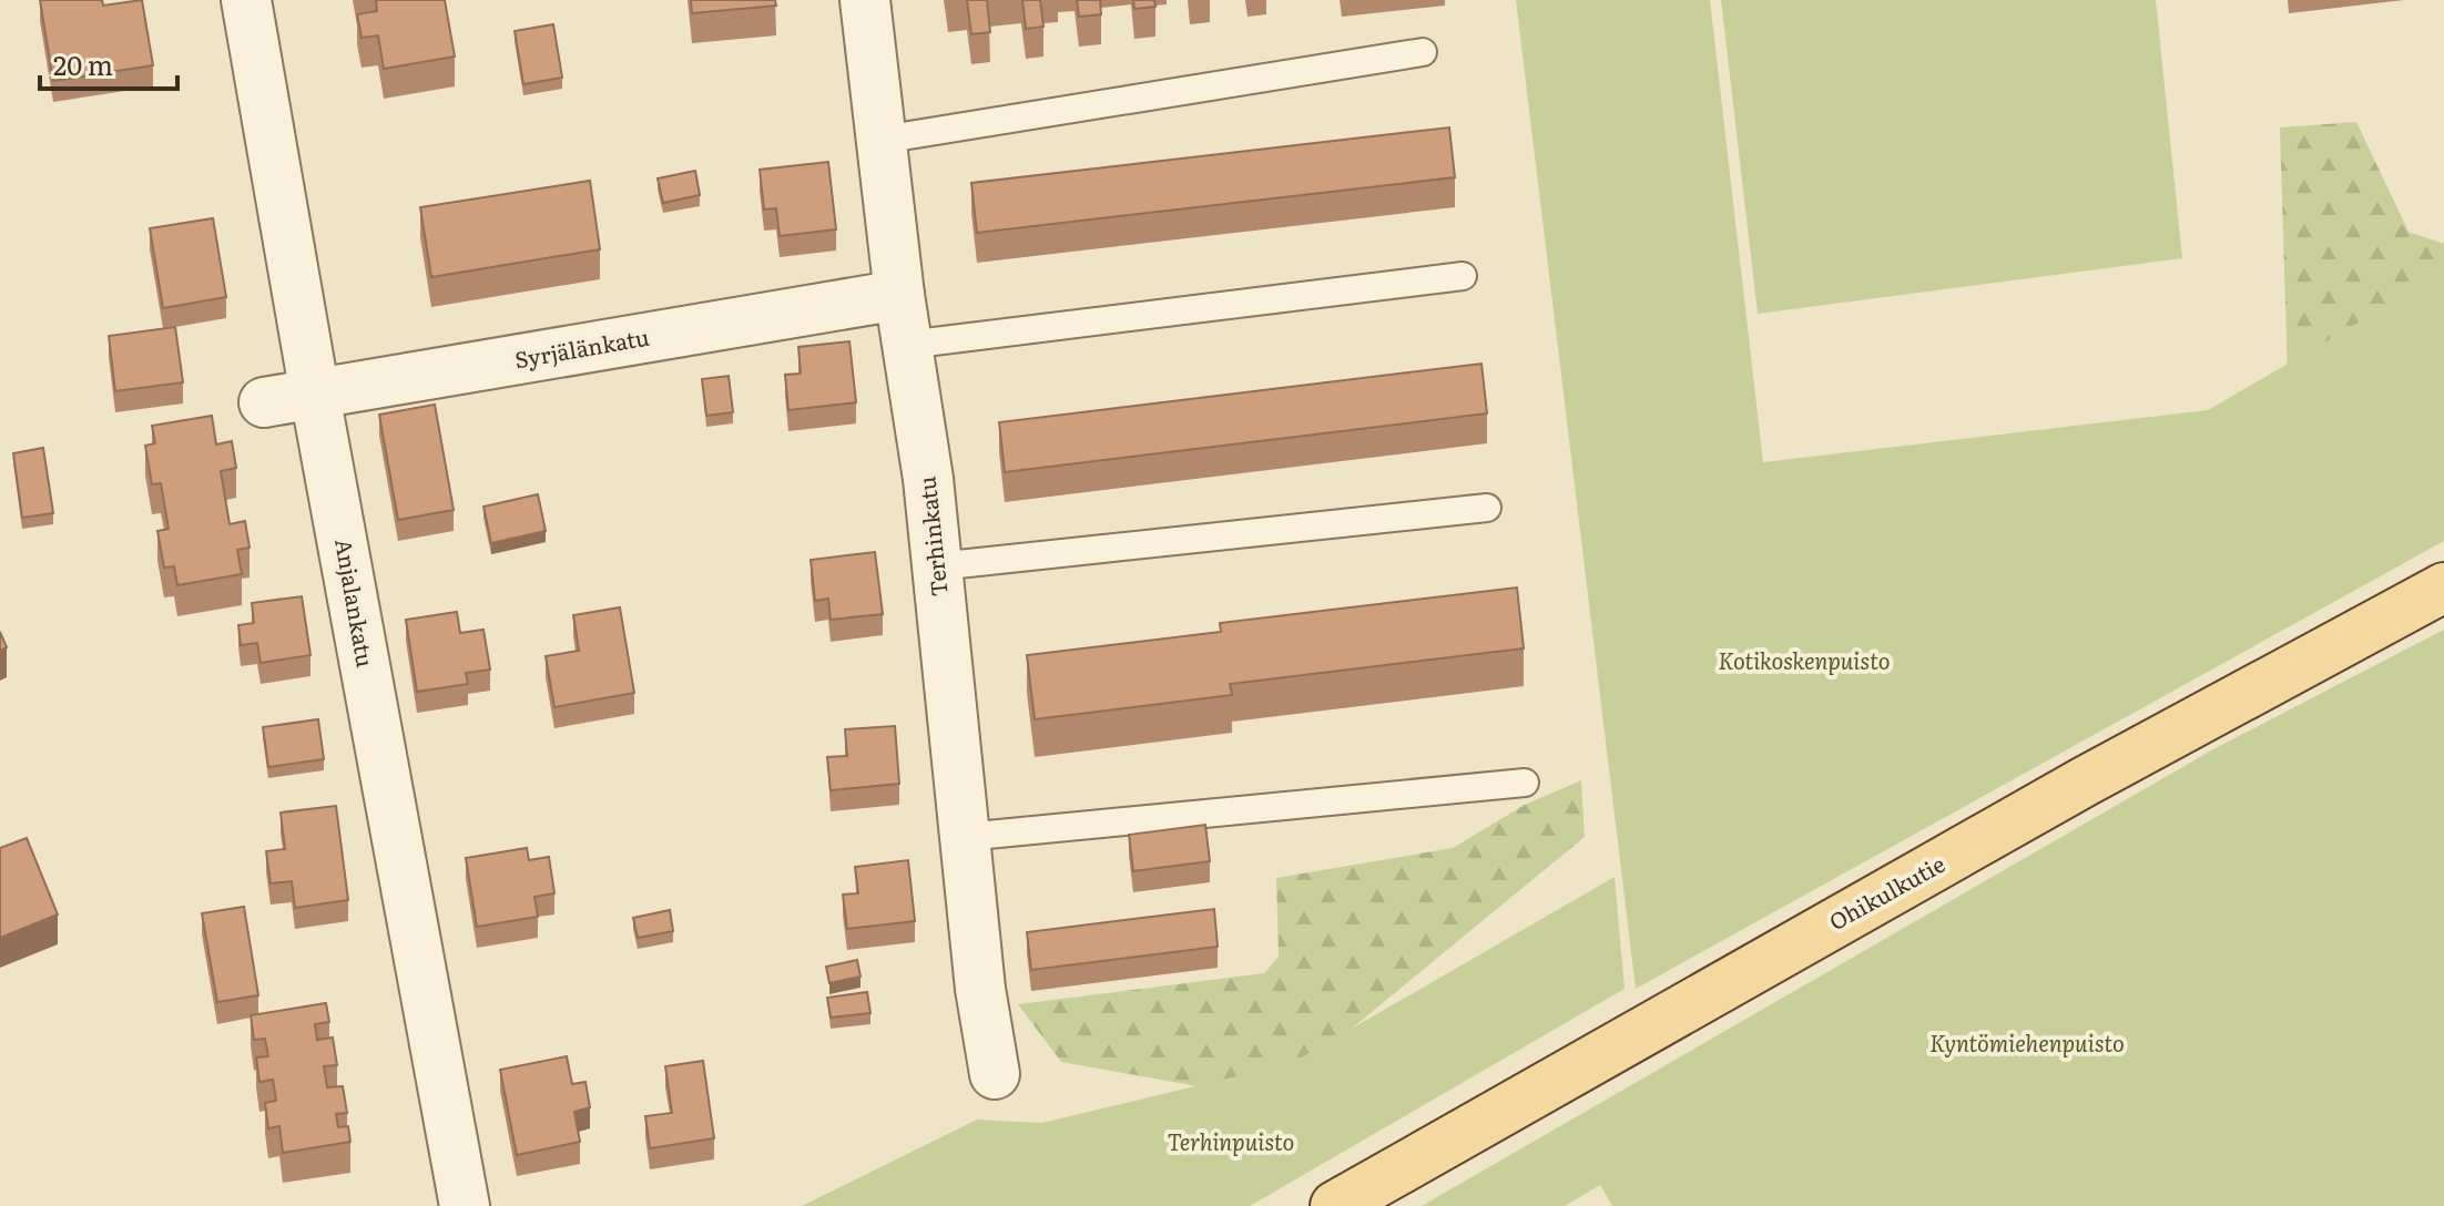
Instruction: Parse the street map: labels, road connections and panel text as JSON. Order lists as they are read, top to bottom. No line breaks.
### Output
{"streets":{"main road":["Ohikulkutie"],"street":["Syrjälänkatu","Terhinkatu","Anjalankatu"]},"crossings":[["Syrjälänkatu","Terhinkatu"],["Syrjälänkatu","Anjalankatu"]],"parks":["Kotikoskenpuisto","Kyntömiehenpuisto","Terhinpuisto"],"scale_bar":"20 m"}
